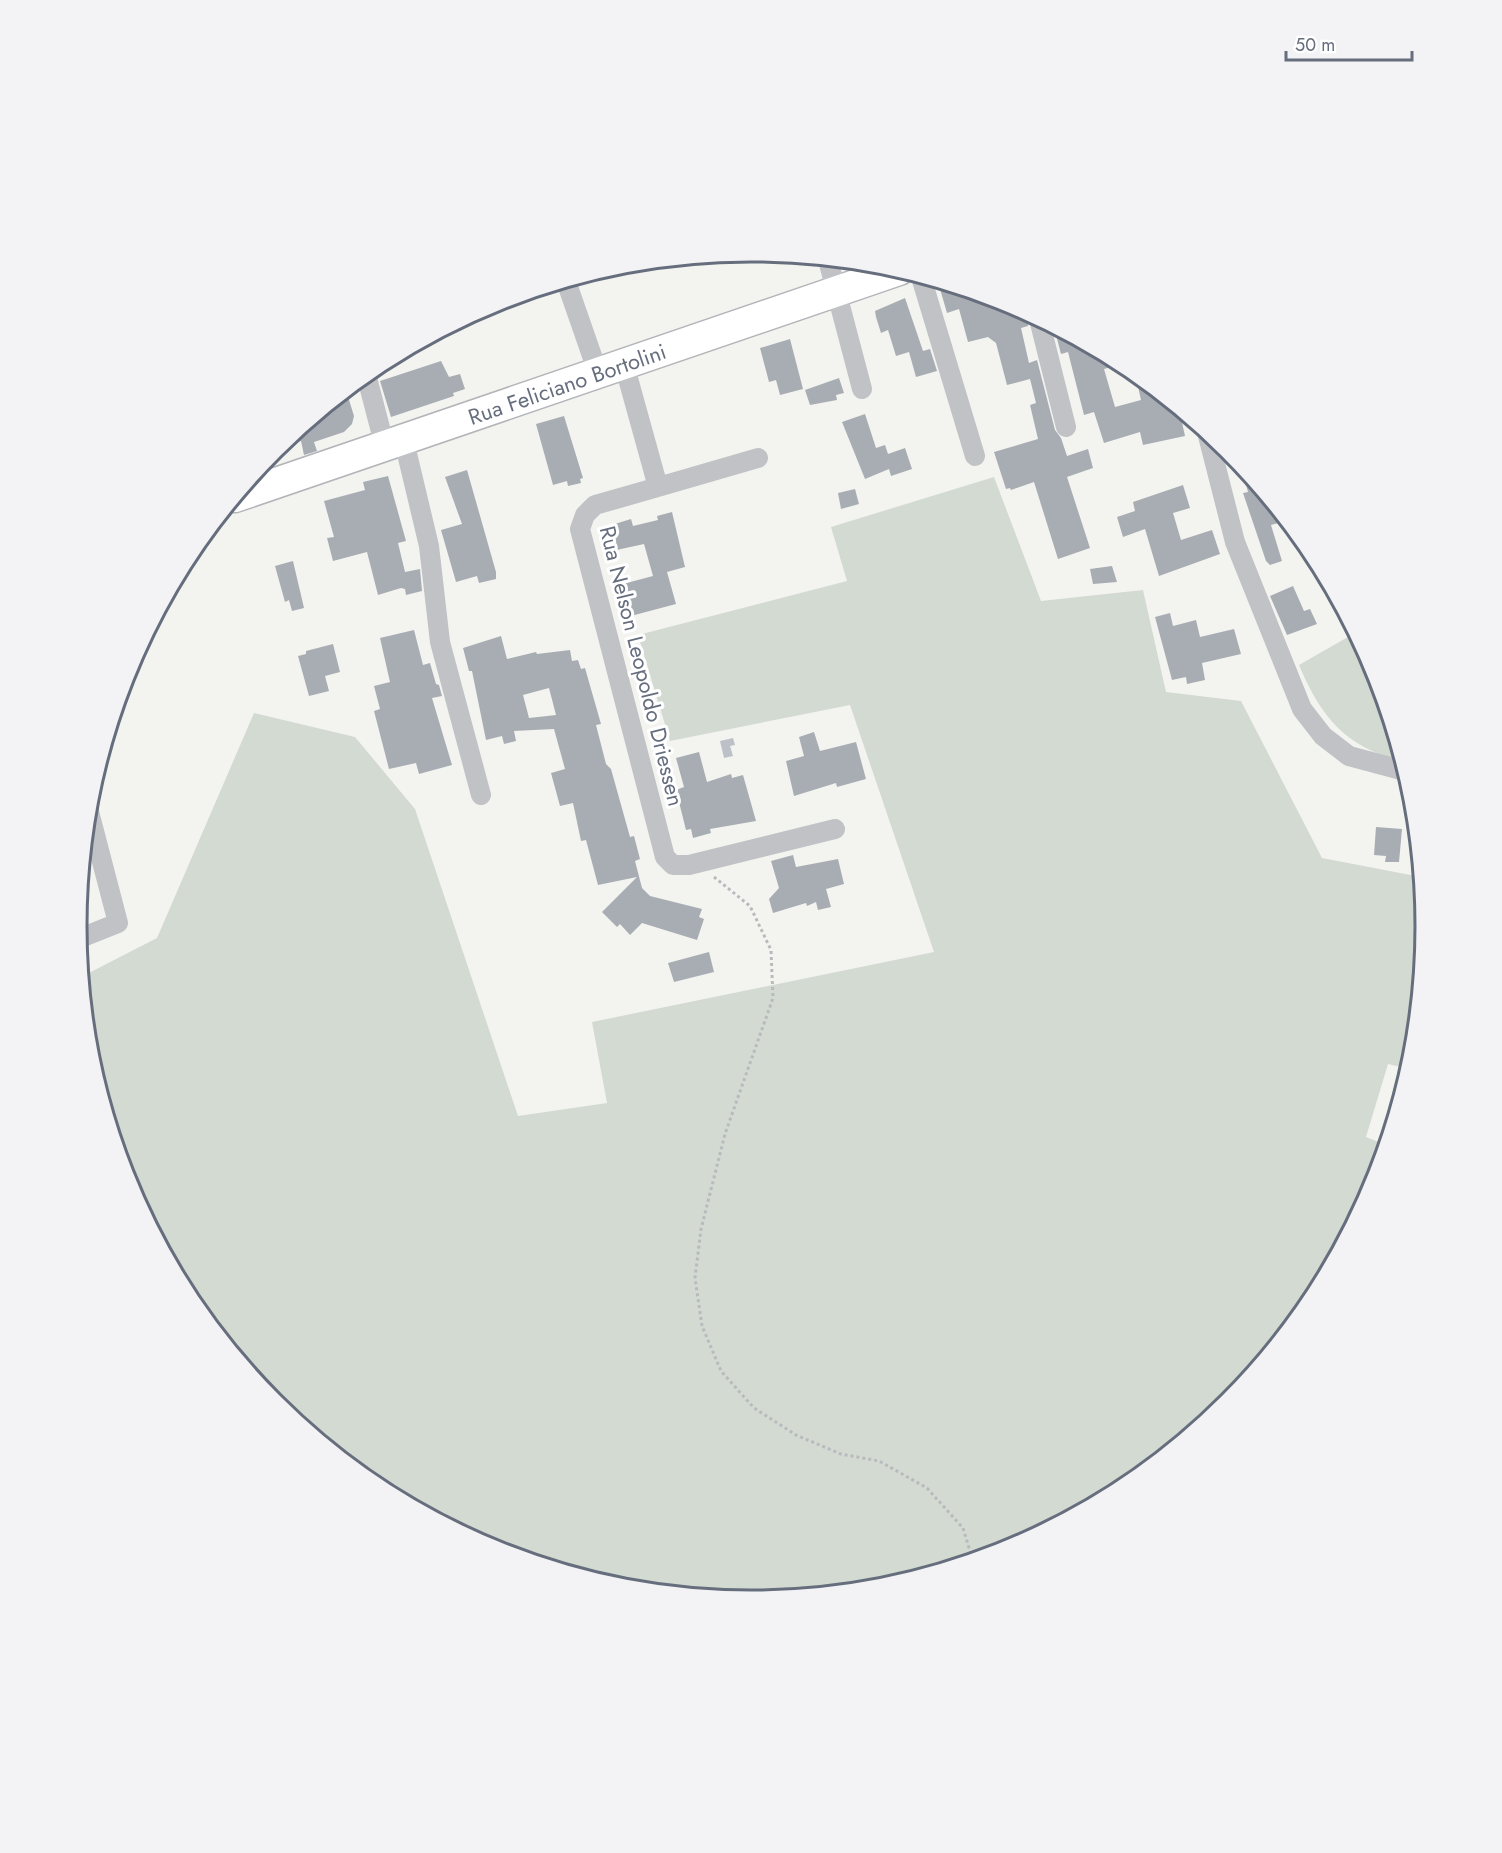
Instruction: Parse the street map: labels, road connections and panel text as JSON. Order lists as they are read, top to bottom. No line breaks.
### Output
{"streets":{"main road":["Rua Feliciano Bortolini"],"street":["Rua Nelson Leopoldo Driessen"]},"scale_bar":"50 m"}
